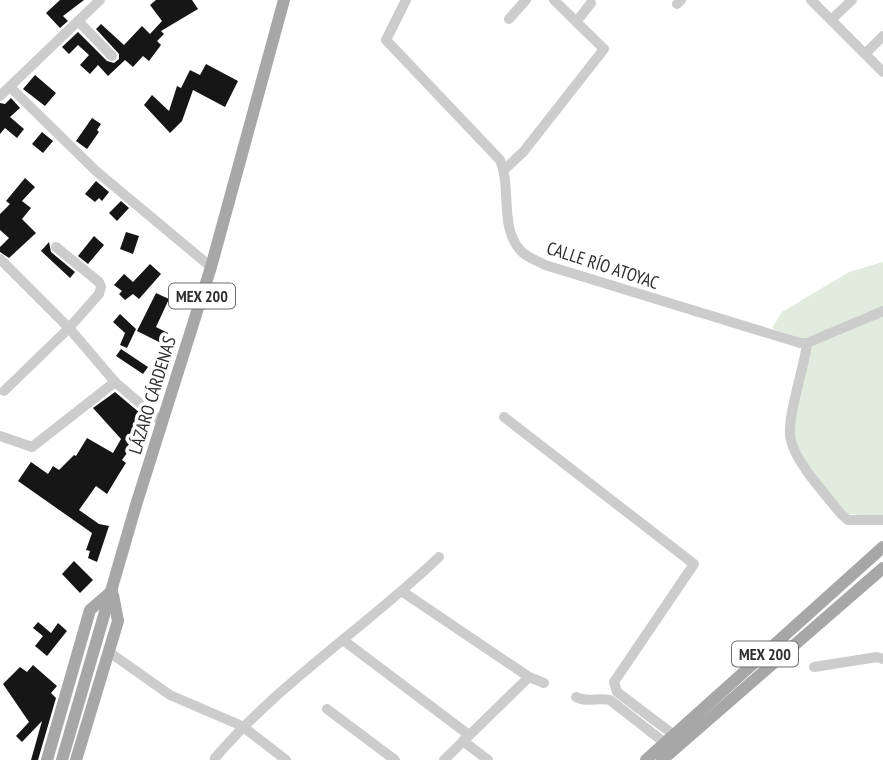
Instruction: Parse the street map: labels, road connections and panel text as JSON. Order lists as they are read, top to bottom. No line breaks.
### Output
{"streets":{"main road":["MEX 200","LÁZARO CÁRDENAS"],"street":["CALLE RÍO ATOYAC"]},"crossings":[["MEX 200","LÁZARO CÁRDENAS"]]}
